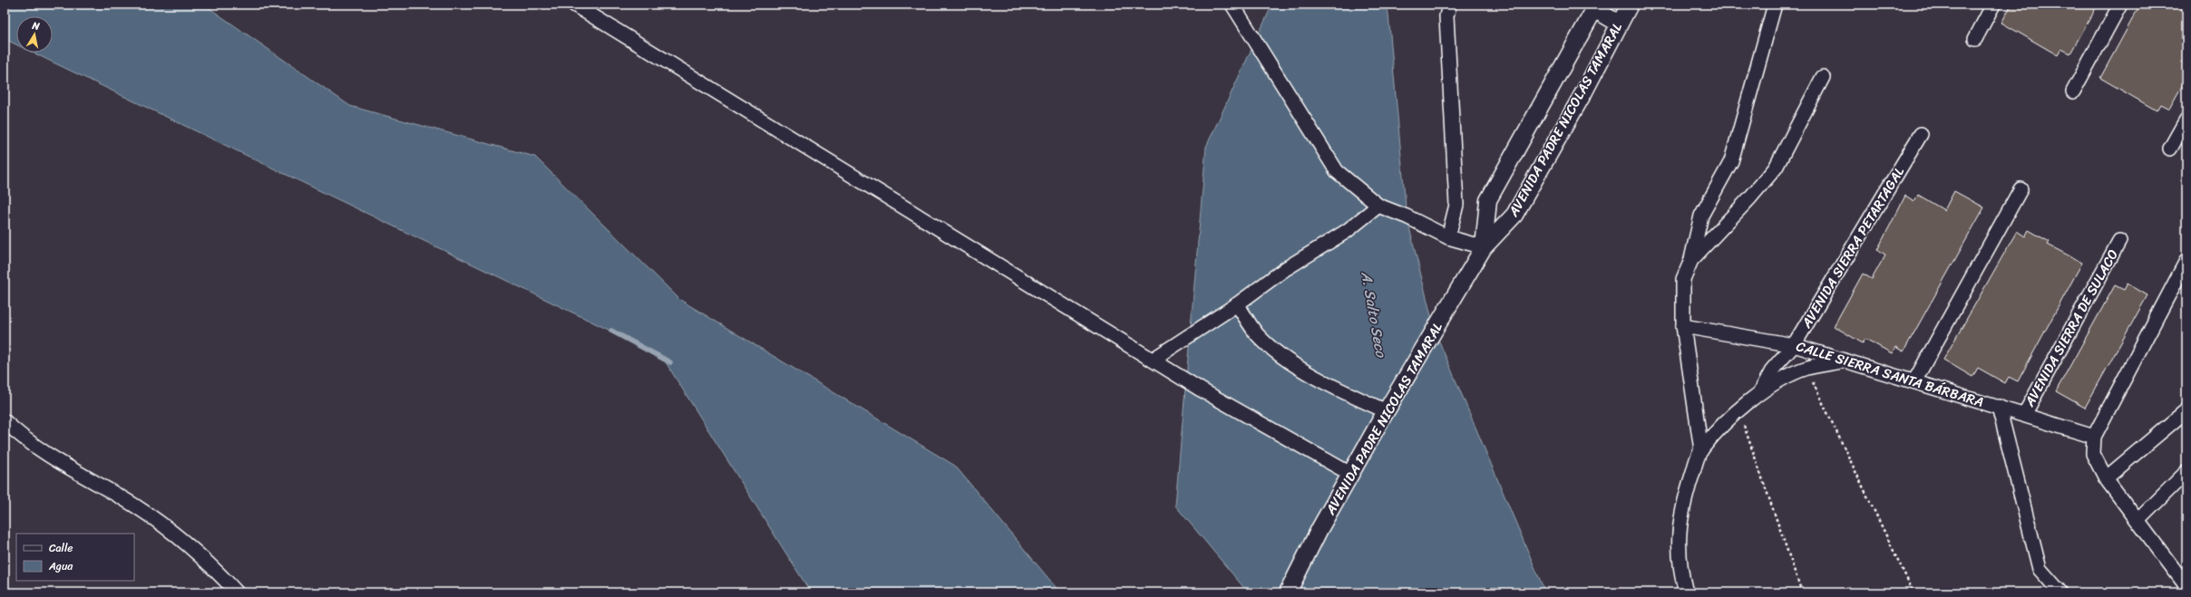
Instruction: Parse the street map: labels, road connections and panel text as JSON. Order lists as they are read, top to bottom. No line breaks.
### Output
{"streets":{"street":["AVENIDA PADRE NICOLAS TAMARAL","AVENIDA SIERRA PETARTAGAL","AVENIDA SIERRA DE SULACO","CALLE SIERRA SANTA BÁRBARA"]},"crossings":[["AVENIDA SIERRA PETARTAGAL","CALLE SIERRA SANTA BÁRBARA"],["AVENIDA SIERRA DE SULACO","CALLE SIERRA SANTA BÁRBARA"]],"water":["A. Salto Seco"],"legend":["Calle","Agua"],"north":"top"}
